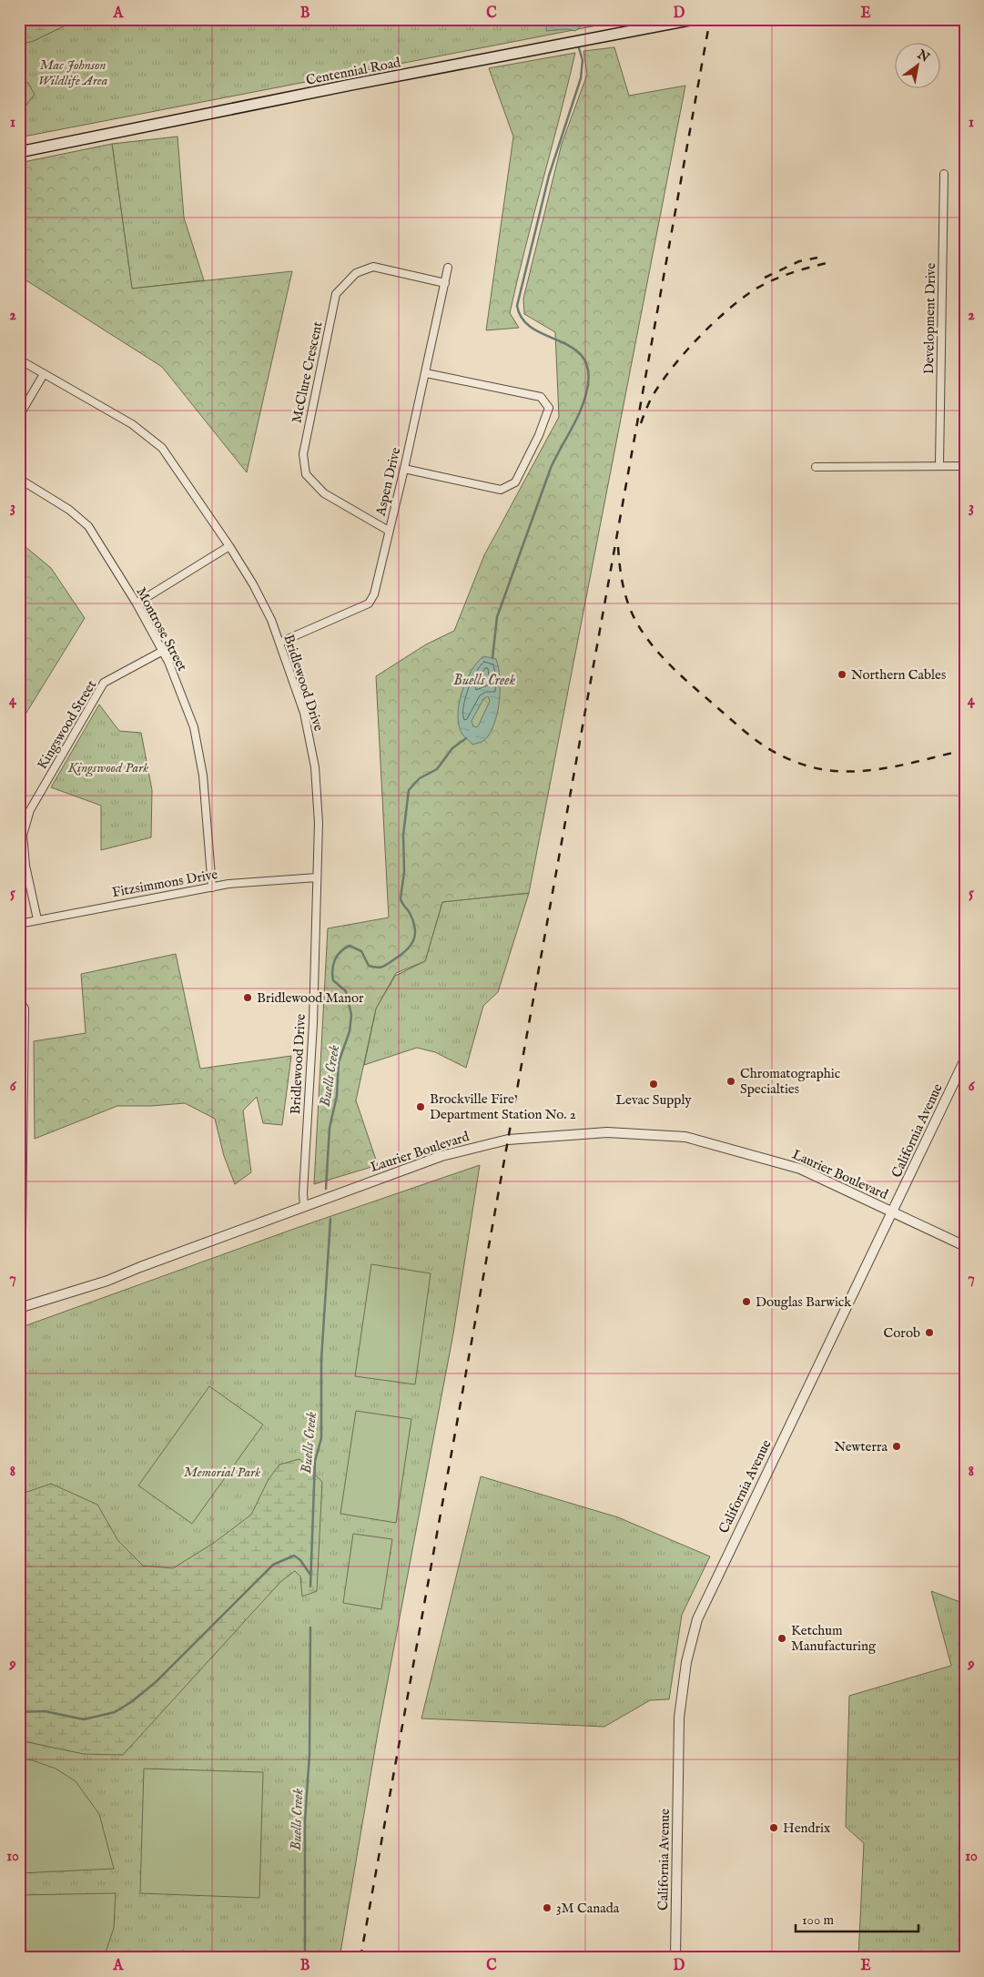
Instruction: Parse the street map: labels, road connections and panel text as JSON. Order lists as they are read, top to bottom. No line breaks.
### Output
{"streets":{"main road":["Centennial Road"],"street":["Development Drive","McClure Crescent","Aspen Drive","Montrose Street","Bridlewood Drive","Kingswood Street","Fitzsimmons Drive","California Avenue","Laurier Boulevard"]},"crossings":[["McClure Crescent","Aspen Drive"],["Aspen Drive","Bridlewood Drive"],["Montrose Street","Kingswood Street"],["Montrose Street","Fitzsimmons Drive"],["Bridlewood Drive","Fitzsimmons Drive"],["Bridlewood Drive","Laurier Boulevard"],["Kingswood Street","Fitzsimmons Drive"],["California Avenue","Laurier Boulevard"]],"water":["Buells Creek"],"parks":["Mac Johnson Wildlife Area","Kingswood Park","Memorial Park"],"places":["Northern Cables","Bridlewood Manor","Chromatographic Specialties","Levac Supply","Brockville Fire Department Station No. 2","Douglas Barwick","Corob","Newterra","Ketchum Manufacturing","Hendrix","3M Canada"],"scale_bar":"100 m","north":"top right","grid":{"columns":["A","B","C","D","E"],"rows":["1","2","3","4","5","6","7","8","9","10"]}}
